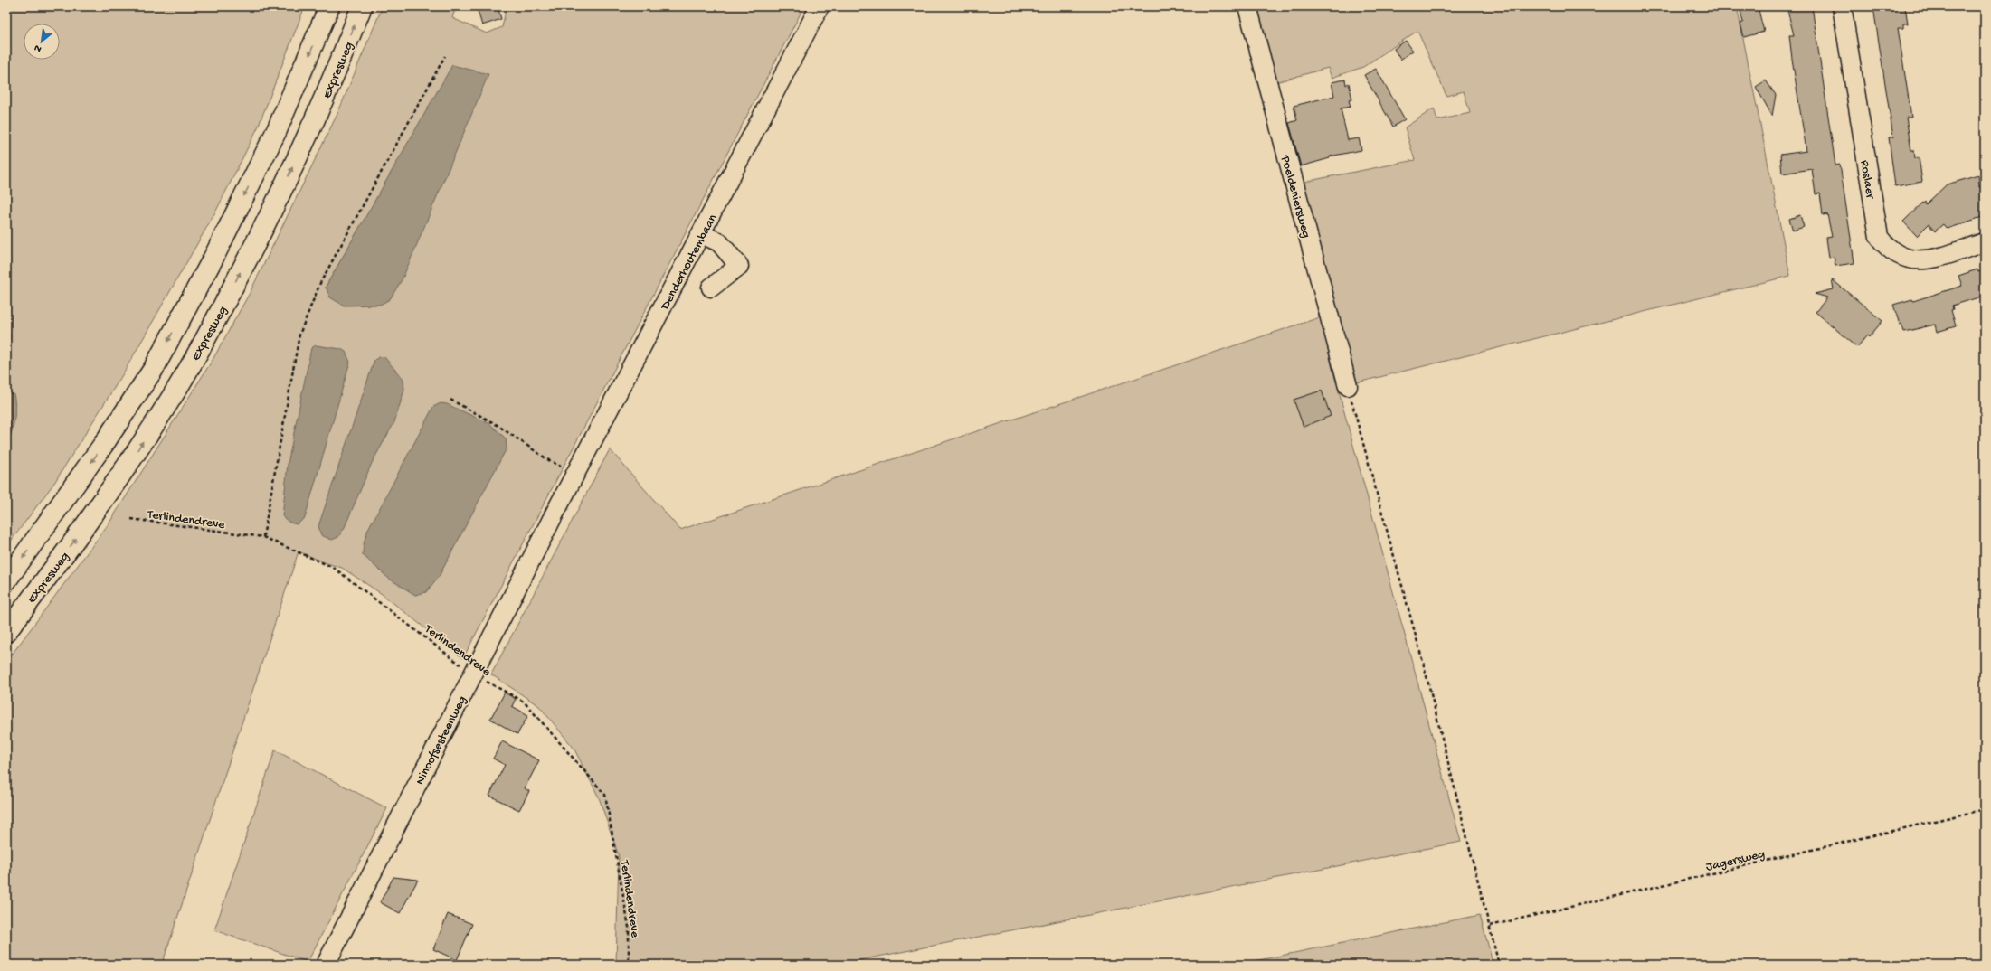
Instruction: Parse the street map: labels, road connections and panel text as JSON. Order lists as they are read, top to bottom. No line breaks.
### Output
{"streets":{"highway":["Expresweg"],"street":["Roslaer","Poeldeniersweg","Denderhoutembaan","Ninoofsesteenweg"],"path":["Terlindendreve","Jagersweg"]},"crossings":[["Denderhoutembaan","Ninoofsesteenweg"],["Terlindendreve","Ninoofsesteenweg"]],"north":"bottom left"}
